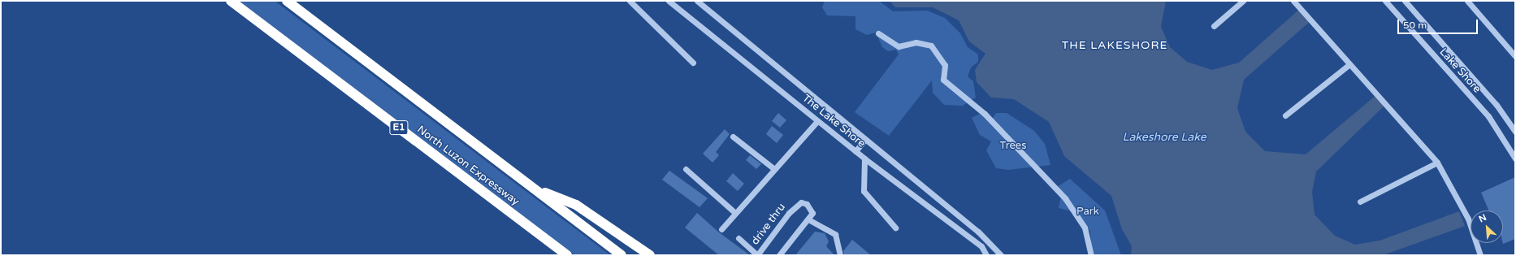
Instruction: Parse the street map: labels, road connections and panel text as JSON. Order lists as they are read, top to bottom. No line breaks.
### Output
{"streets":{"highway":["E1","North Luzon Expressway"],"street":["Lake Shore","The Lake Shore","drive thru"]},"districts":["THE LAKESHORE"],"water":["Lakeshore Lake"],"parks":["Trees","Park"],"scale_bar":"50 m","north":"top left"}
